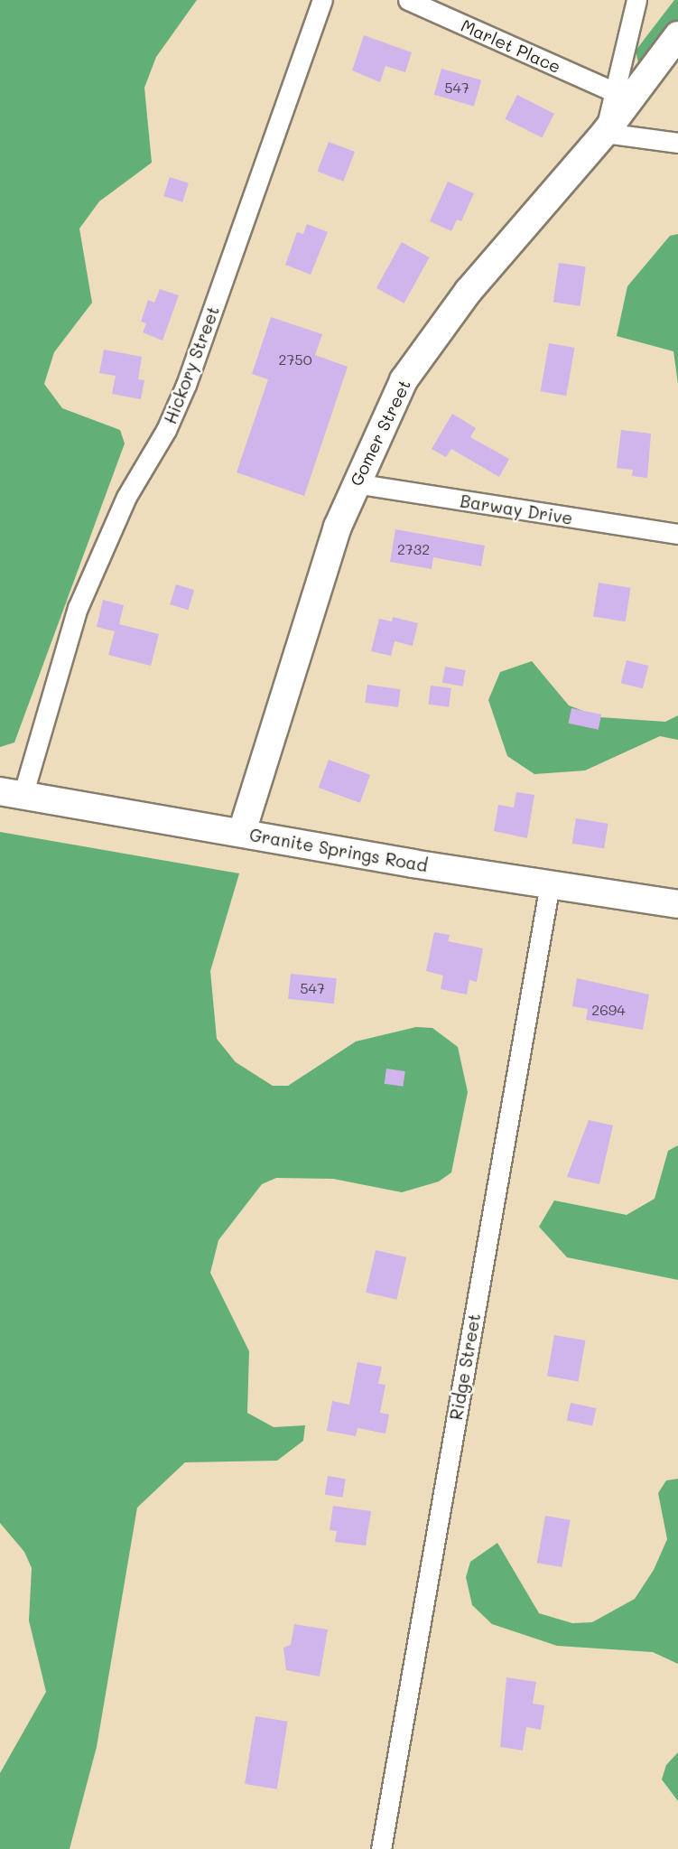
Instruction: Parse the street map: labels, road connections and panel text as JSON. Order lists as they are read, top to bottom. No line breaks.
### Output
{"streets":{"street":["Marlet Place","Hickory Street","Gomer Street","Barway Drive","Granite Springs Road","Ridge Street"]},"crossings":[["Hickory Street","Granite Springs Road"],["Gomer Street","Barway Drive"],["Gomer Street","Granite Springs Road"],["Granite Springs Road","Ridge Street"]],"house_numbers":["547","2750","2732","547","2694"]}
